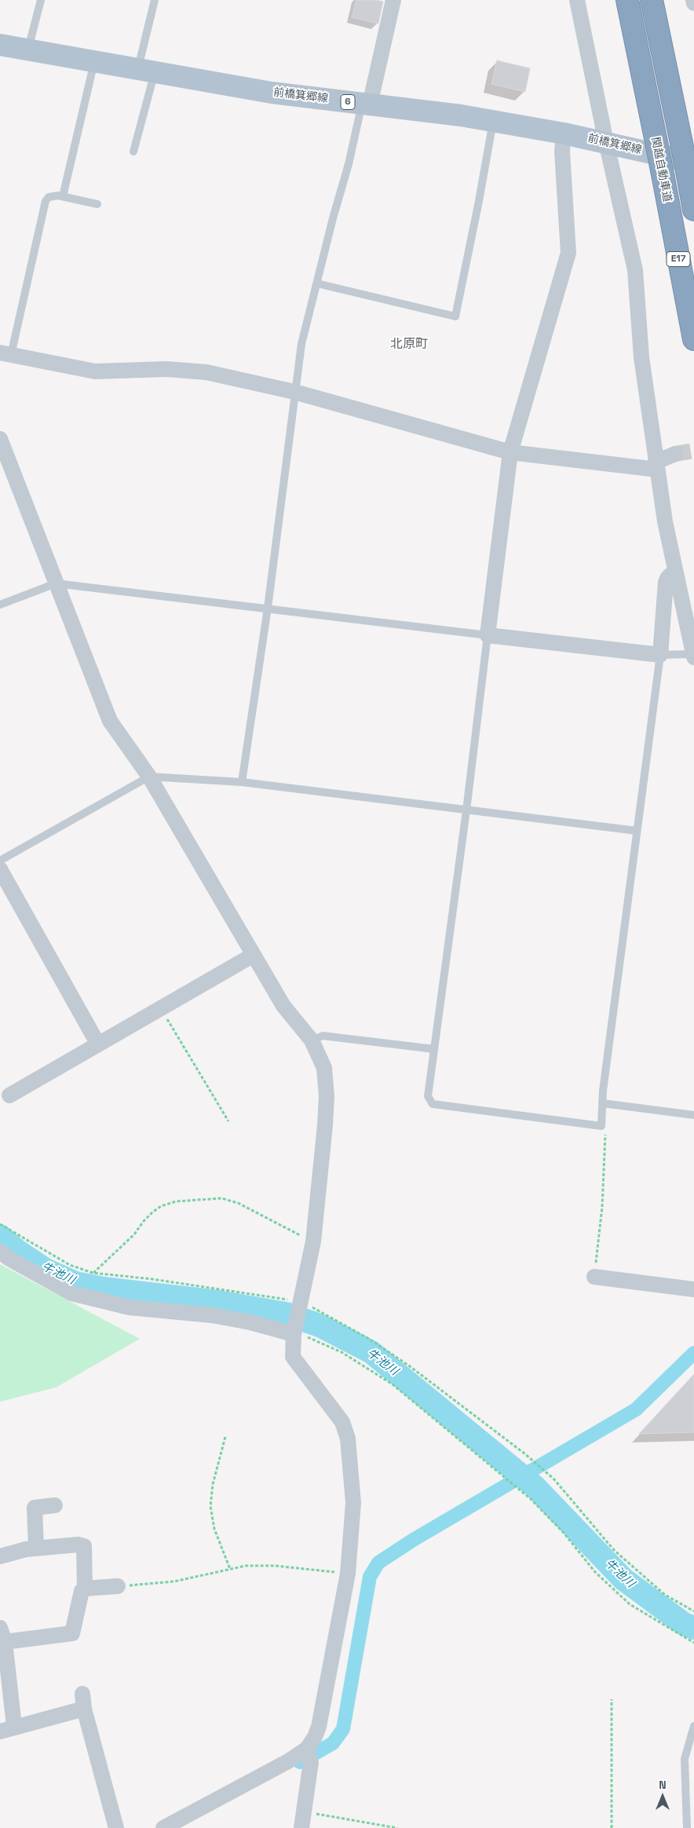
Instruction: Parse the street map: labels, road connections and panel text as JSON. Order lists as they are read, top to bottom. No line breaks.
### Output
{"streets":{"highway":["関越自動車道","E17"],"main road":["前橋箕郷線","6"]},"districts":["北原町"],"water":["牛池川"],"north":"top"}
